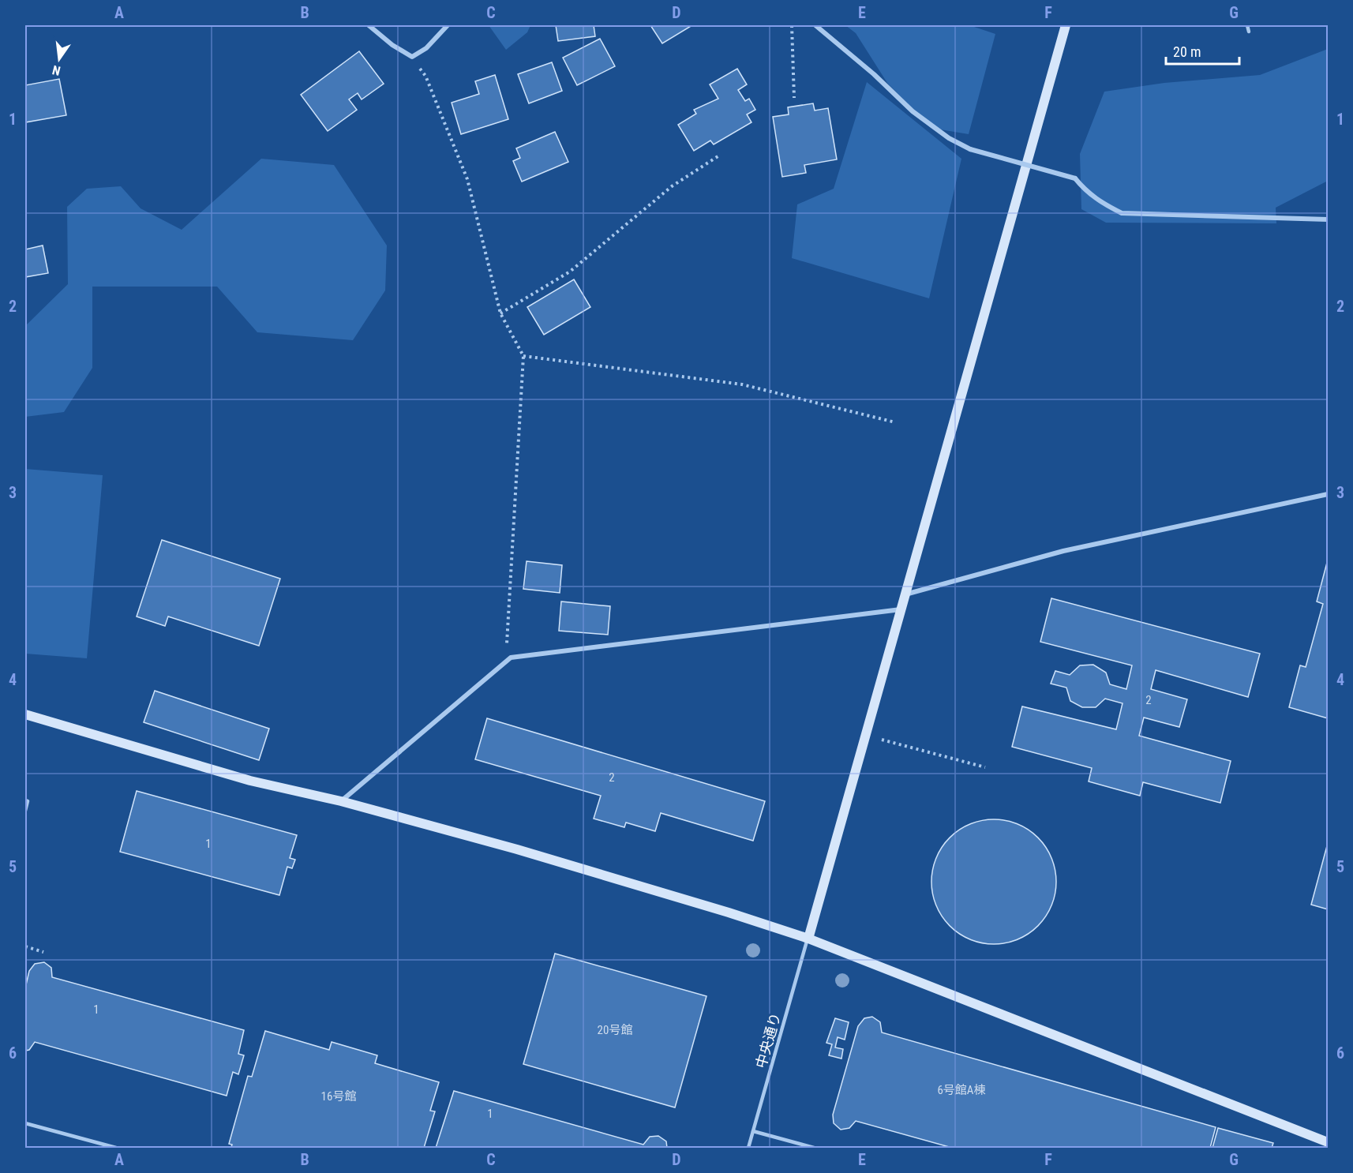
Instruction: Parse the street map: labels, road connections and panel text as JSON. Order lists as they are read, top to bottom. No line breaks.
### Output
{"streets":{"lane":["中央通り"]},"house_numbers":["2","2","1","1","20号館","6号館A棟","16号館","1"],"scale_bar":"20 m","north":"bottom","grid":{"columns":["A","B","C","D","E","F","G"],"rows":["1","2","3","4","5","6"]}}
